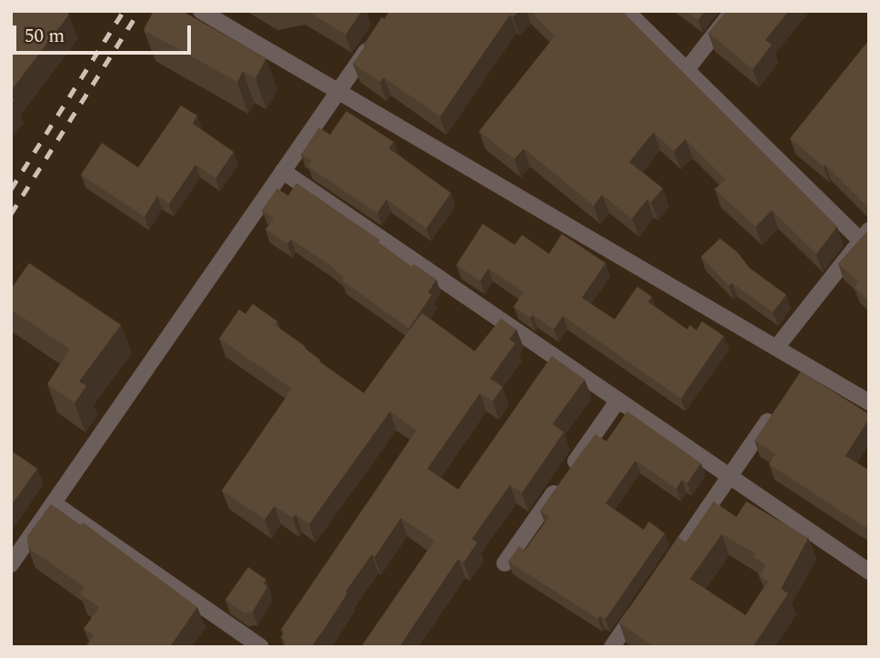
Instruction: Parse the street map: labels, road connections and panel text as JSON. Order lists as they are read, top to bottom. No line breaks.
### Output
{"scale_bar":"50 m"}
